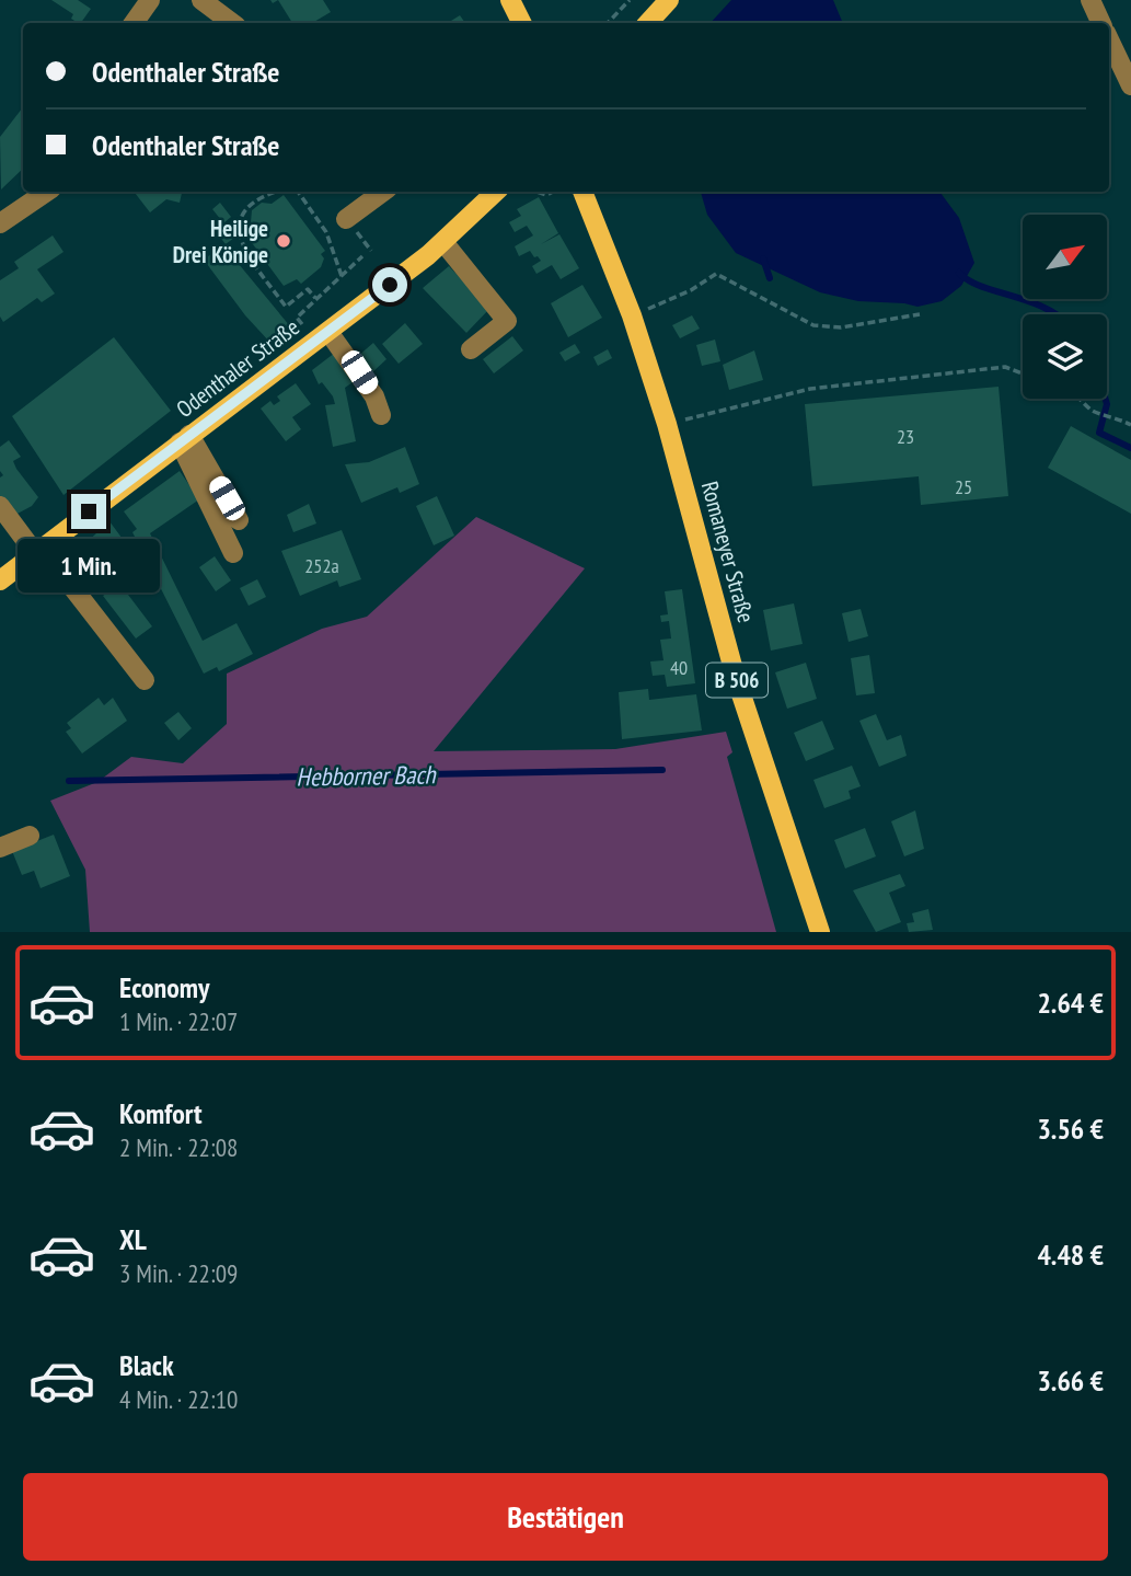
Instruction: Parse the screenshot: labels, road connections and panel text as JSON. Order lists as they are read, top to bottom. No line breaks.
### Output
{"streets":{"main road":["Odenthaler Straße","Romaneyer Straße","B 506"]},"water":["Hebborner Bach"],"places":["Heilige Drei Könige"],"house_numbers":["23","25","252a","40"],"north":"top right","page":{"banner":["Odenthaler Straße","Odenthaler Straße"],"bubble":"1 Min.","list":[{"name":"Economy","note":"1 Min. · 22:07","value":"2.64 €"},{"name":"Komfort","note":"2 Min. · 22:08","value":"3.56 €"},{"name":"XL","note":"3 Min. · 22:09","value":"4.48 €"},{"name":"Black","note":"4 Min. · 22:10","value":"3.66 €"}],"buttons":"Bestätigen"}}
